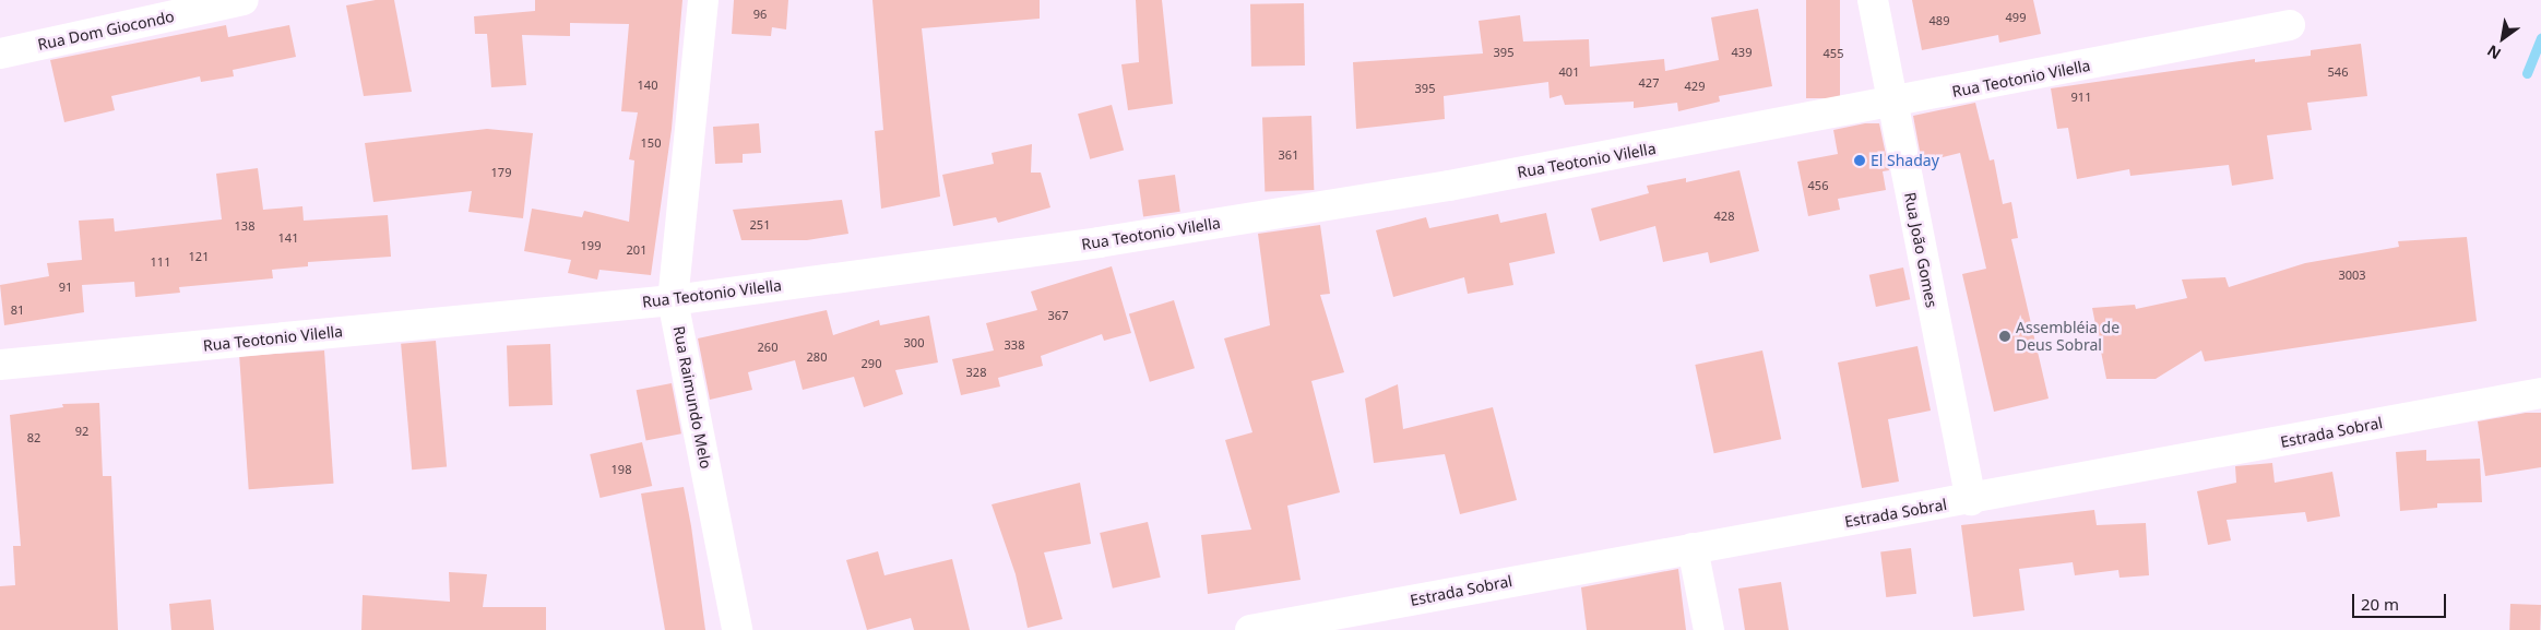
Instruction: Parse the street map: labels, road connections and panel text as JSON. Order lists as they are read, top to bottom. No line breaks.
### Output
{"streets":{"street":["Rua Dom Giocondo","Rua Teotonio Vilella","Rua João Gomes","Rua Raimundo Melo","Estrada Sobral"]},"crossings":[["Rua Teotonio Vilella","Rua João Gomes"],["Rua Teotonio Vilella","Rua Raimundo Melo"],["Rua João Gomes","Estrada Sobral"]],"places":["El Shaday","Assembléia de Deus Sobral"],"house_numbers":["96","499","489","395","439","455","401","546","427","140","429","395","911","150","361","179","456","428","251","138","141","199","201","121","111","3003","91","81","367","300","338","260","280","290","328","92","82","198"],"scale_bar":"20 m","north":"bottom left"}
